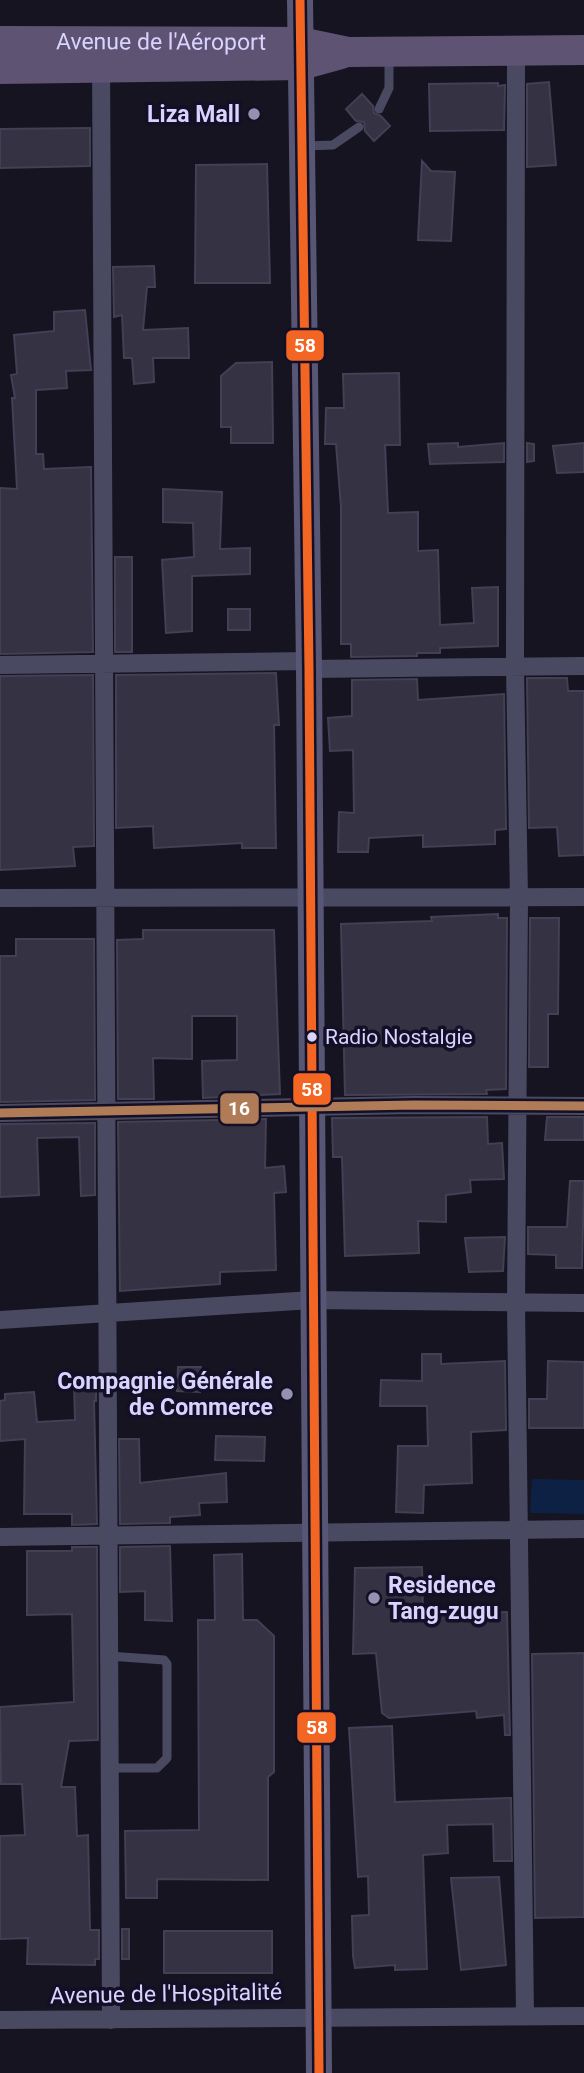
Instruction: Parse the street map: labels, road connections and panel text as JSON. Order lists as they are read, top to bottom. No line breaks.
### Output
{"streets":{"main road":["Avenue de l'Aéroport"],"street":["Avenue de l'Hospitalité"]},"places":["Liza Mall","Radio Nostalgie","Compagnie Générale de Commerce","Residence Tang-zugu"],"lines":["transit line 58","transit line 16"]}
